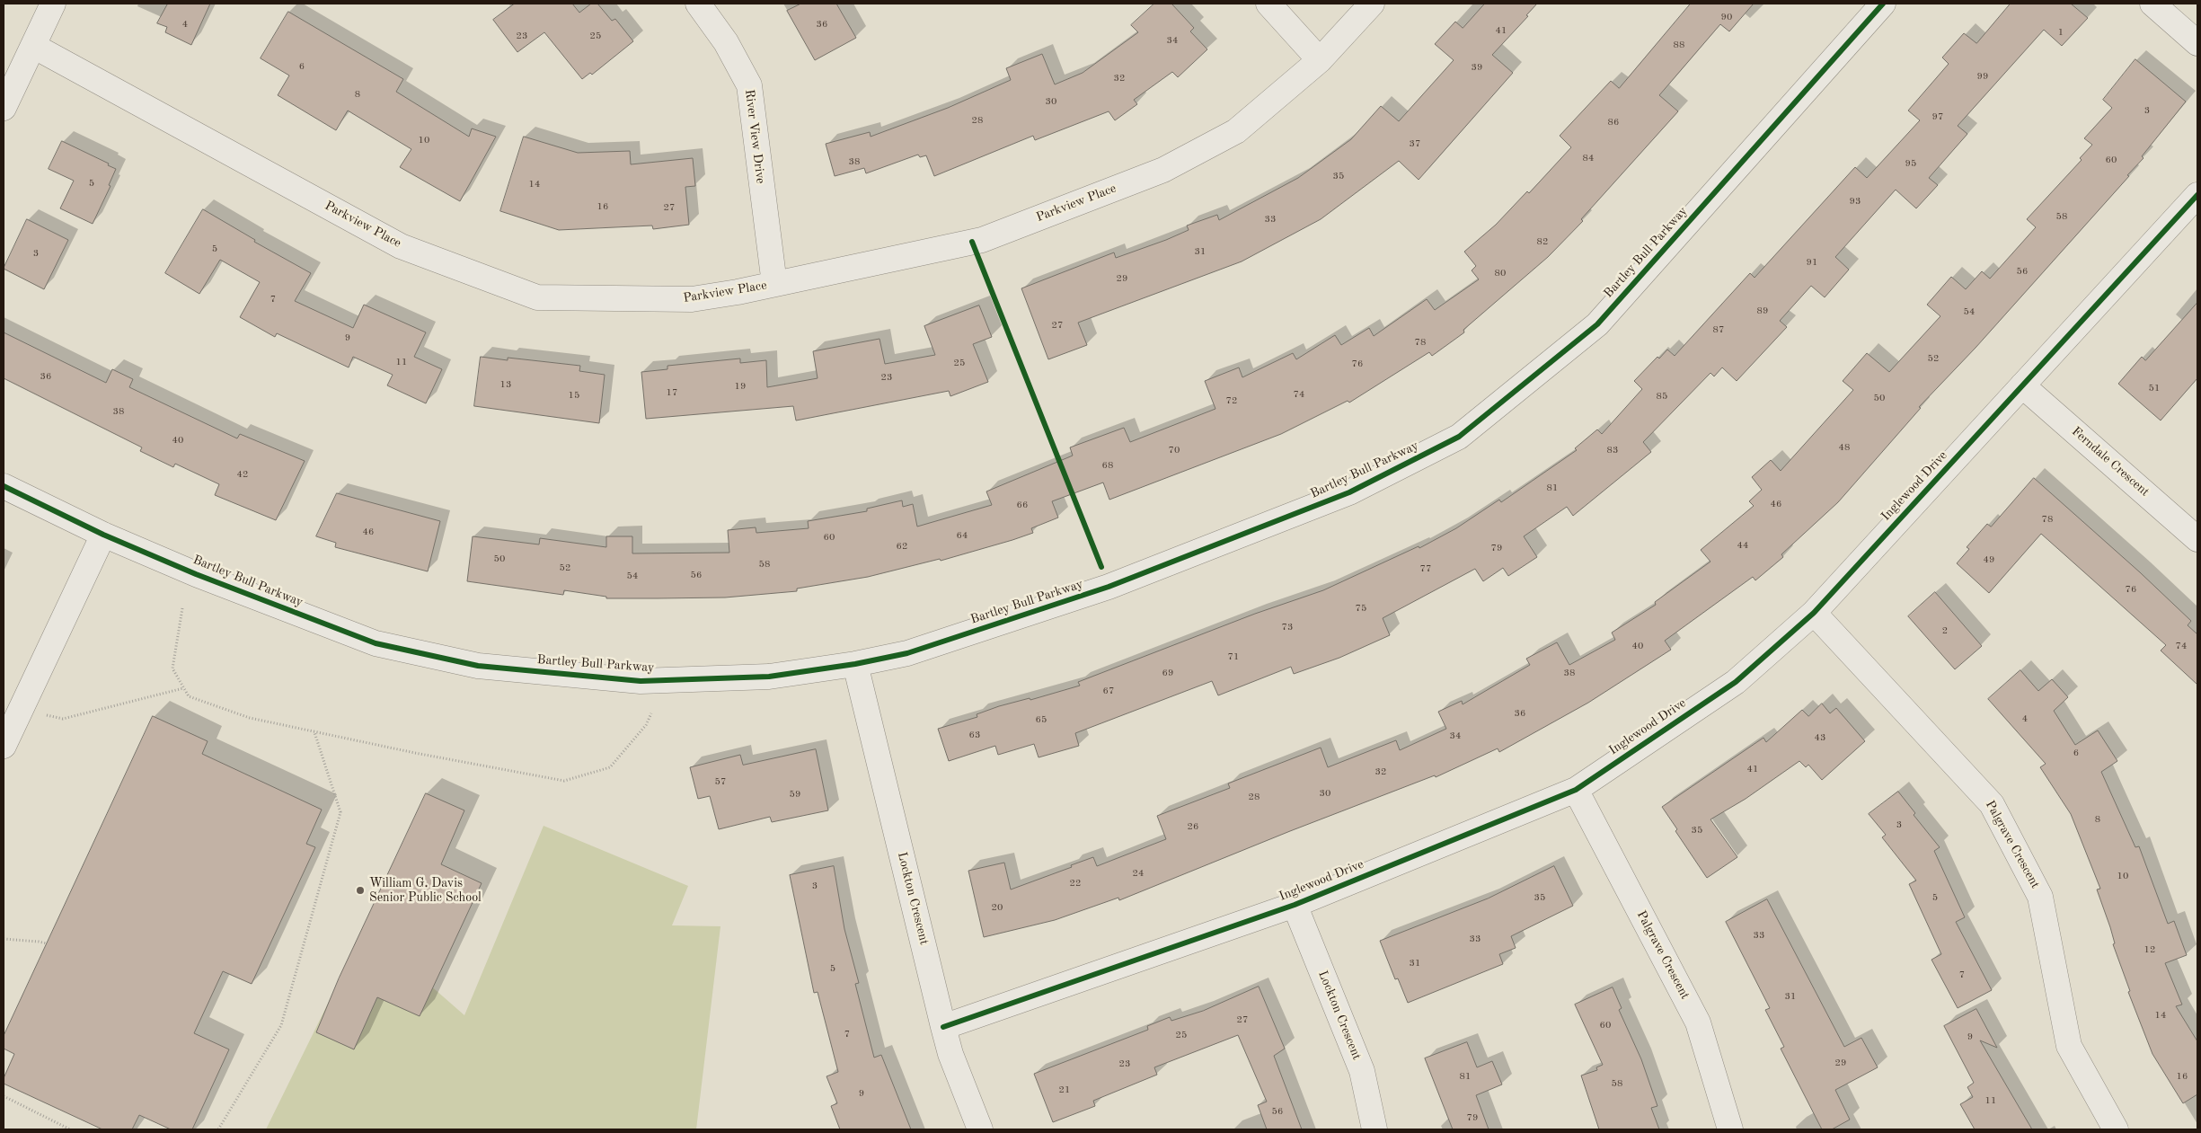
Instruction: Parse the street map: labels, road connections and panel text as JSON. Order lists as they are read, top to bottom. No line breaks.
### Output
{"streets":{"street":["River View Drive","Parkview Place","Bartley Bull Parkway","Ferndale Crescent","Inglewood Drive","Palgrave Crescent","Lockton Crescent"]},"crossings":[["River View Drive","Parkview Place"],["Bartley Bull Parkway","Lockton Crescent"],["Ferndale Crescent","Inglewood Drive"],["Inglewood Drive","Palgrave Crescent"],["Inglewood Drive","Lockton Crescent"]],"places":["William G. Davis Senior Public School"],"house_numbers":["90","4","36","41","1","23","25","34","88","6","39","99","32","8","30","3","97","28","86","10","37","84","60","38","95","35","5","14","93","16","27","58","33","82","5","31","3","91","56","80","29","7","89","54","27","87","9","78","52","11","25","76","36","23","13","19","51","17","74","15","85","50","72","38","40","48","70","83","68","42","81","46","66","78","46","64","60","44","62","79","50","49","58","52","77","56","54","76","75","73","2","40","74","71","69","38","67","36","4","65","63","34","43","6","41","32","57","30","59","28","8","3","26","35","24","10","22","3","35","5","20","33","33","12","31","5","7","31","14","27","60","7","25","9","29","23","81","16","58","21","9","11","56","79"]}
